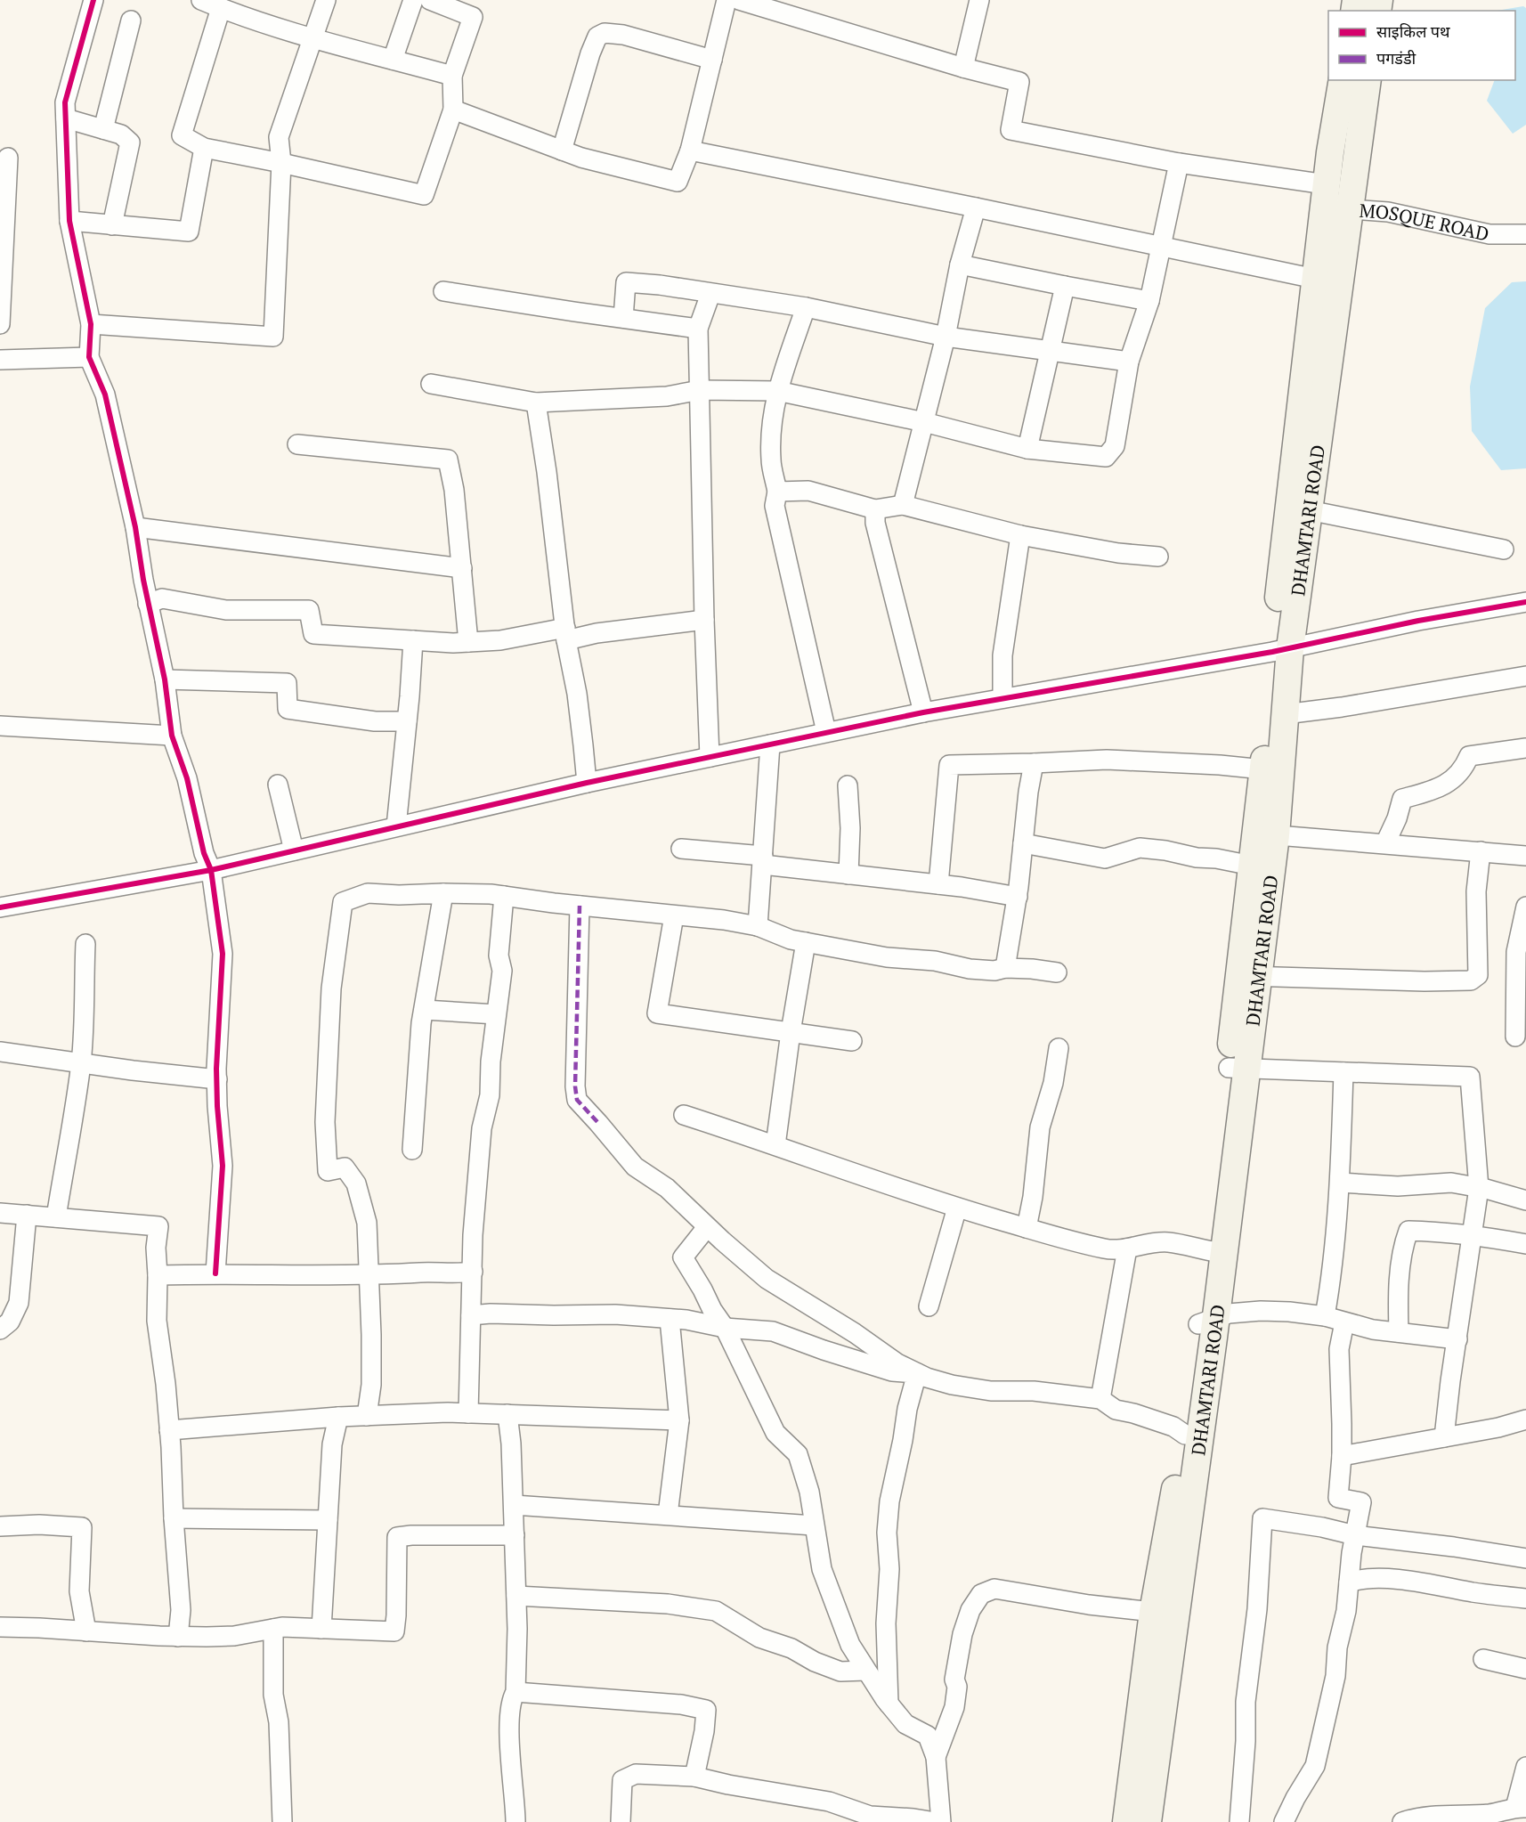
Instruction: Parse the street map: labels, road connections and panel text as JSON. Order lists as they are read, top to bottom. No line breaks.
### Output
{"streets":{"main road":["DHAMTARI ROAD"],"street":["MOSQUE ROAD"]},"crossings":[["MOSQUE ROAD","DHAMTARI ROAD"]],"legend":["साइकिल पथ","पगडंडी"]}
